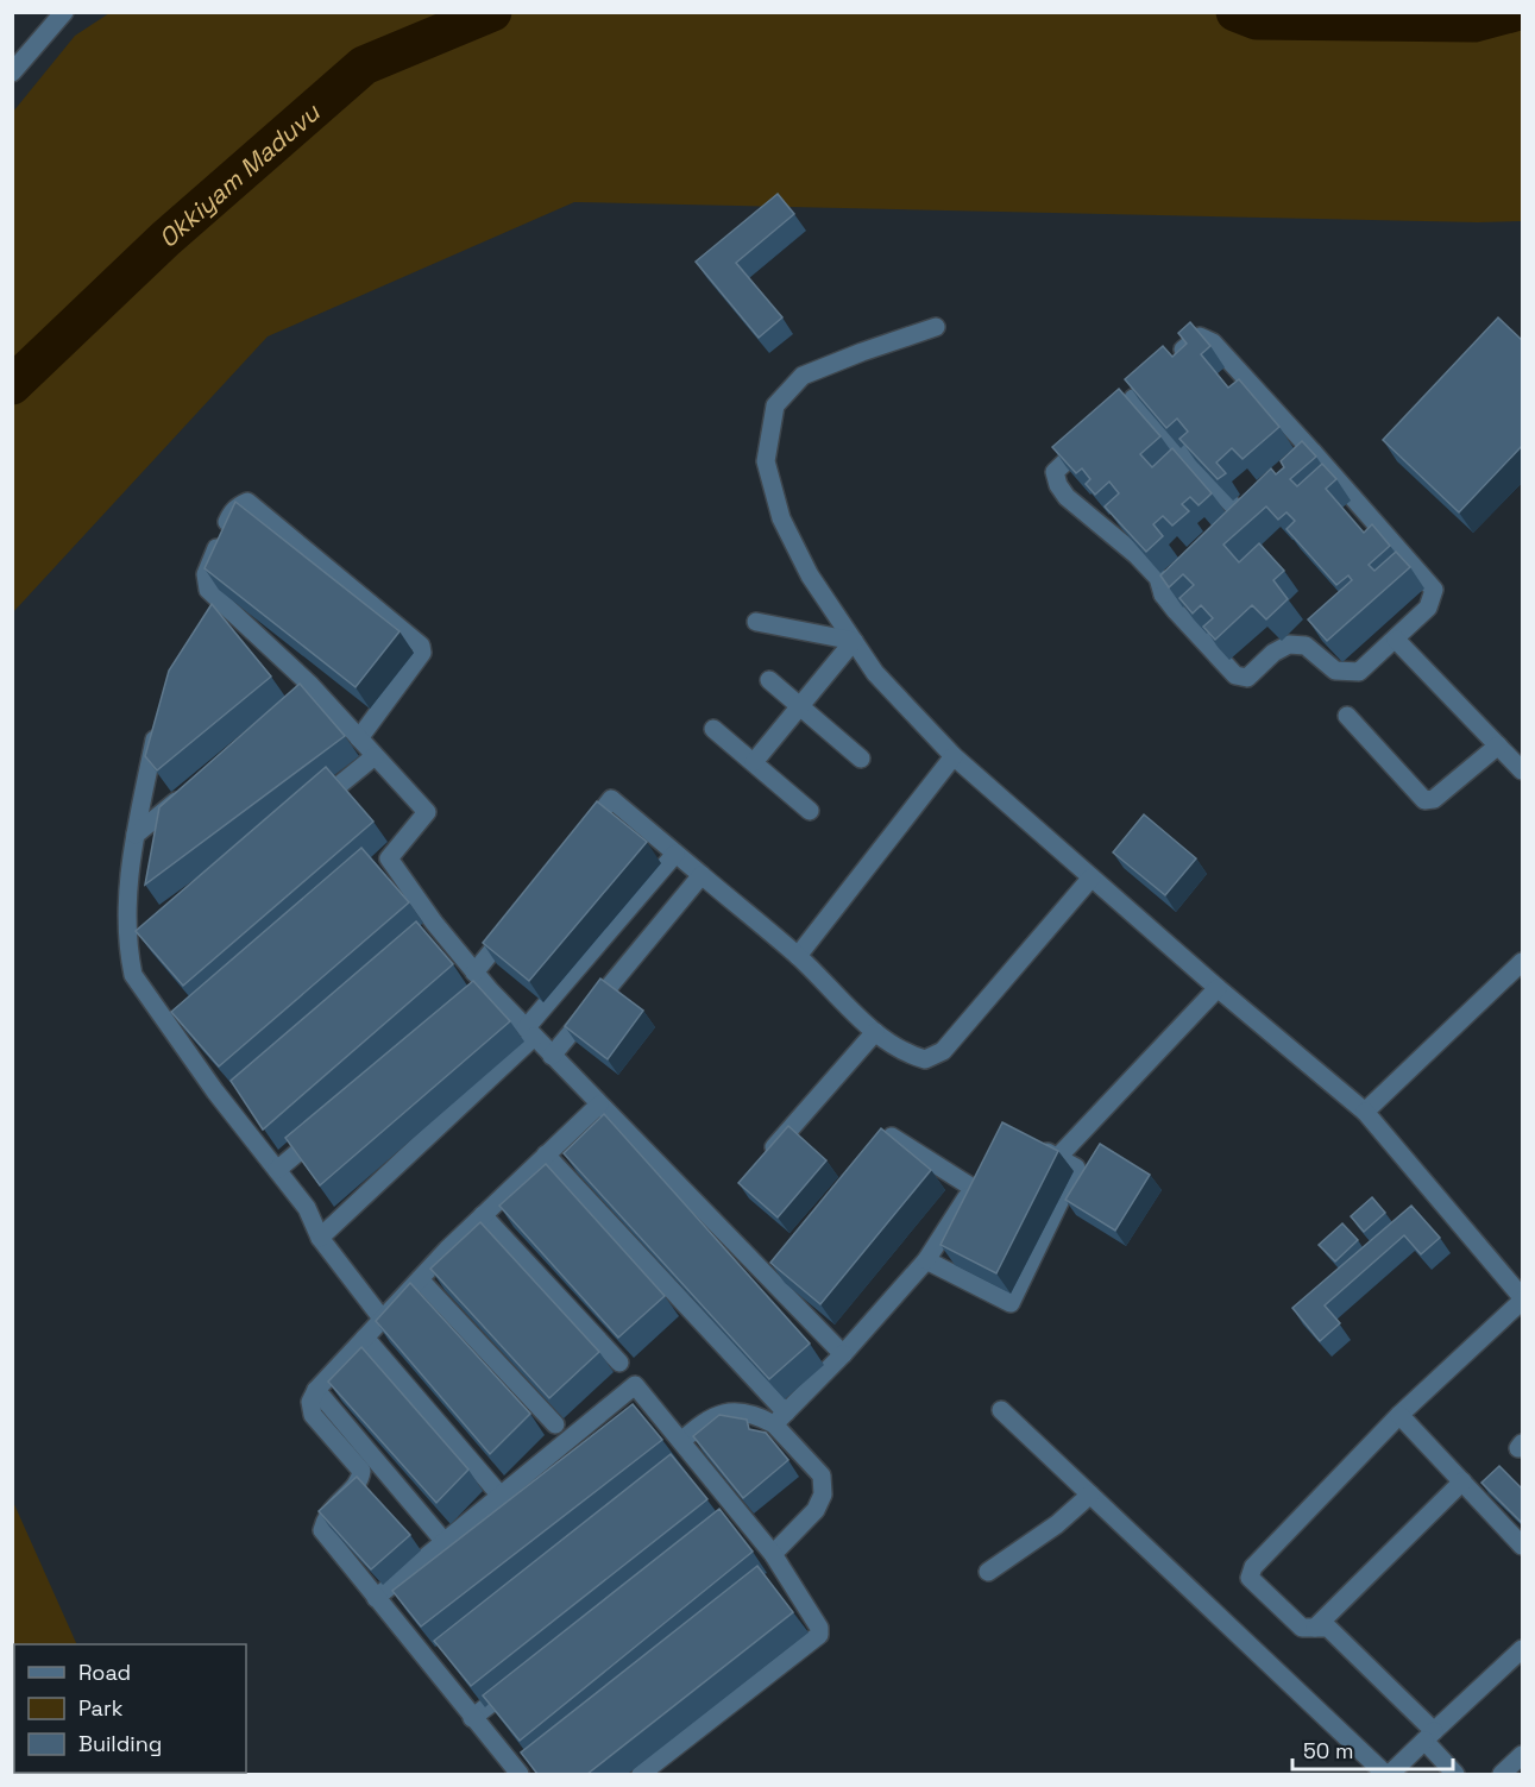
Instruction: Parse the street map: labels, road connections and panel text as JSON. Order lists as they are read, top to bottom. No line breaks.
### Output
{"water":["Okkiyam Maduvu"],"legend":["Road","Park","Building"],"scale_bar":"50 m"}
